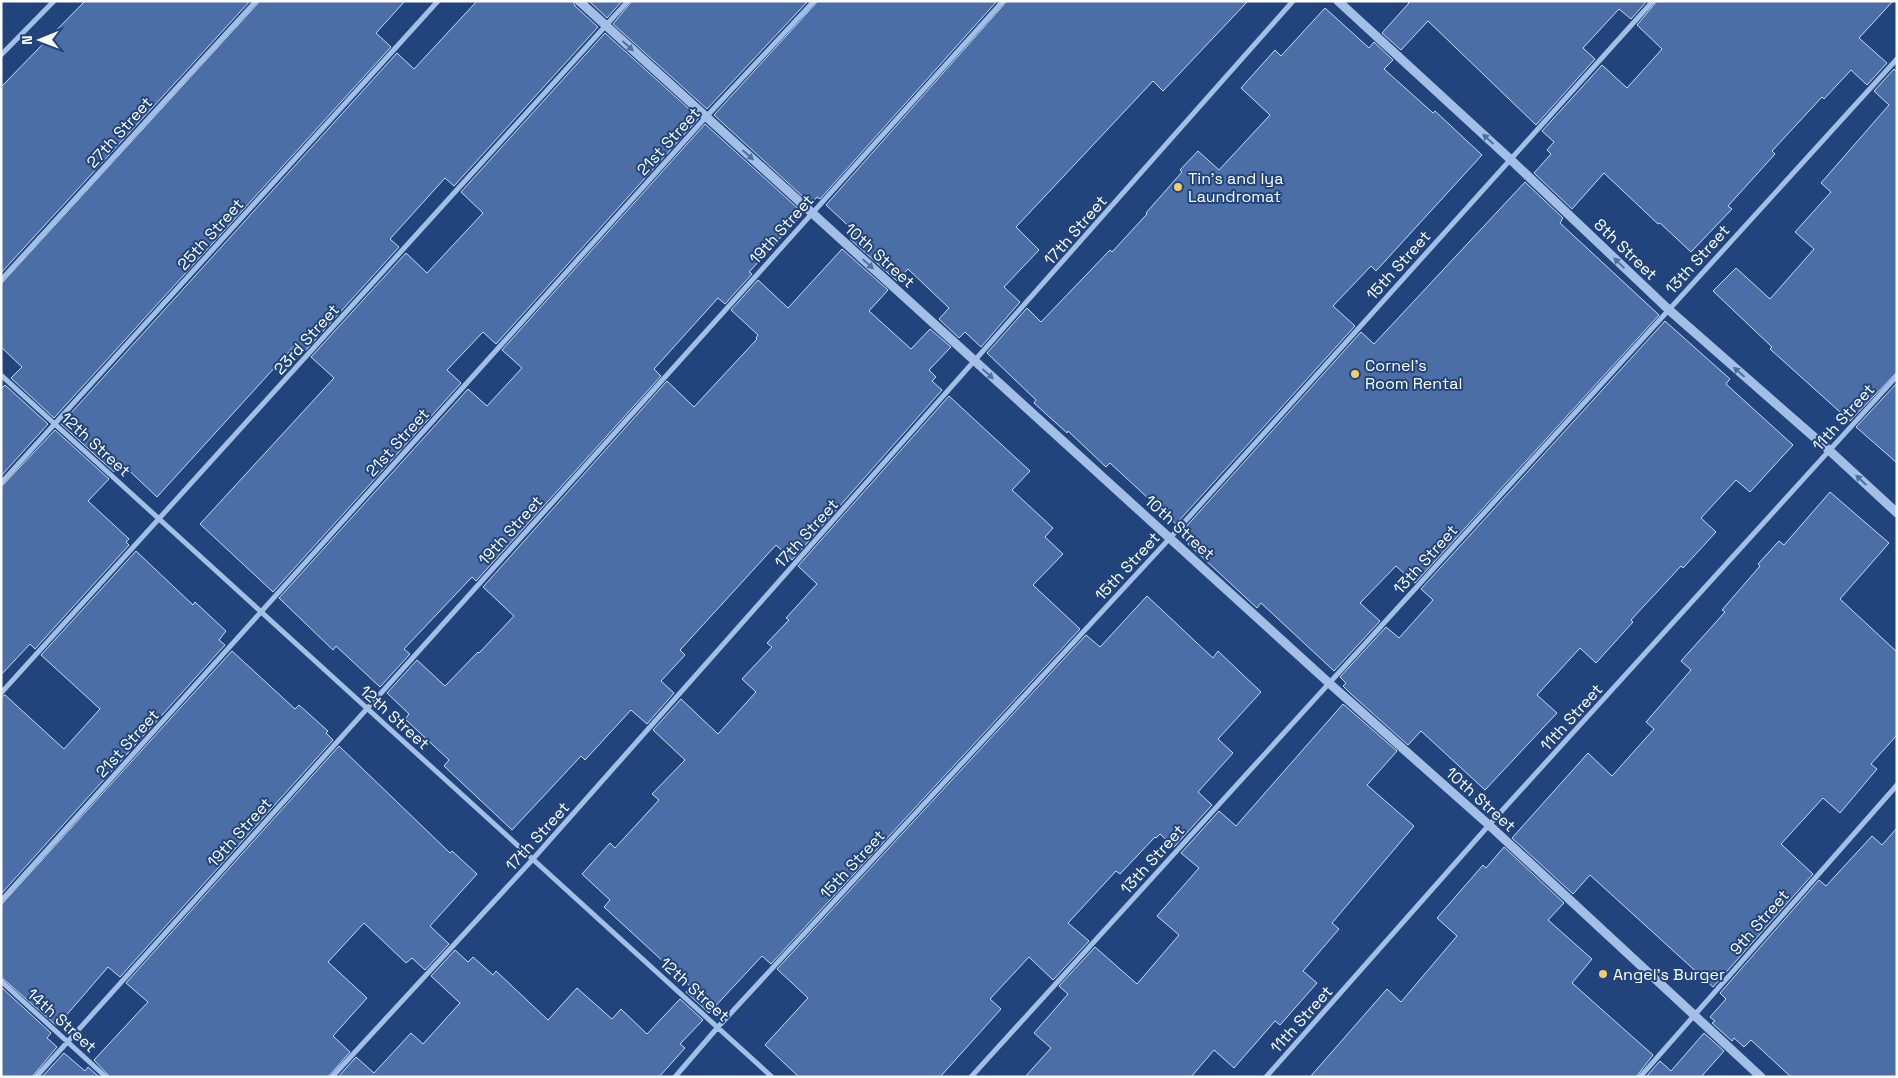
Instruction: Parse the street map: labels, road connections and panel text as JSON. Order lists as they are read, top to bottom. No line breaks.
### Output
{"streets":{"street":["27th Street","21st Street","19th Street","17th Street","25th Street","8th Street","10th Street","13th Street","15th Street","23rd Street","11th Street","12th Street","9th Street","14th Street"]},"crossings":[["21st Street","10th Street"],["21st Street","12th Street"],["19th Street","10th Street"],["19th Street","12th Street"],["19th Street","14th Street"],["17th Street","10th Street"],["17th Street","12th Street"],["25th Street","12th Street"],["8th Street","13th Street"],["8th Street","15th Street"],["8th Street","11th Street"],["10th Street","13th Street"],["10th Street","15th Street"],["10th Street","23rd Street"],["10th Street","11th Street"],["10th Street","9th Street"],["15th Street","12th Street"],["23rd Street","12th Street"]],"one_way":["8th Street","10th Street"],"places":["Tin's and Iya Laundromat","Cornel's Room Rental","Angel's Burger"],"north":"left"}
